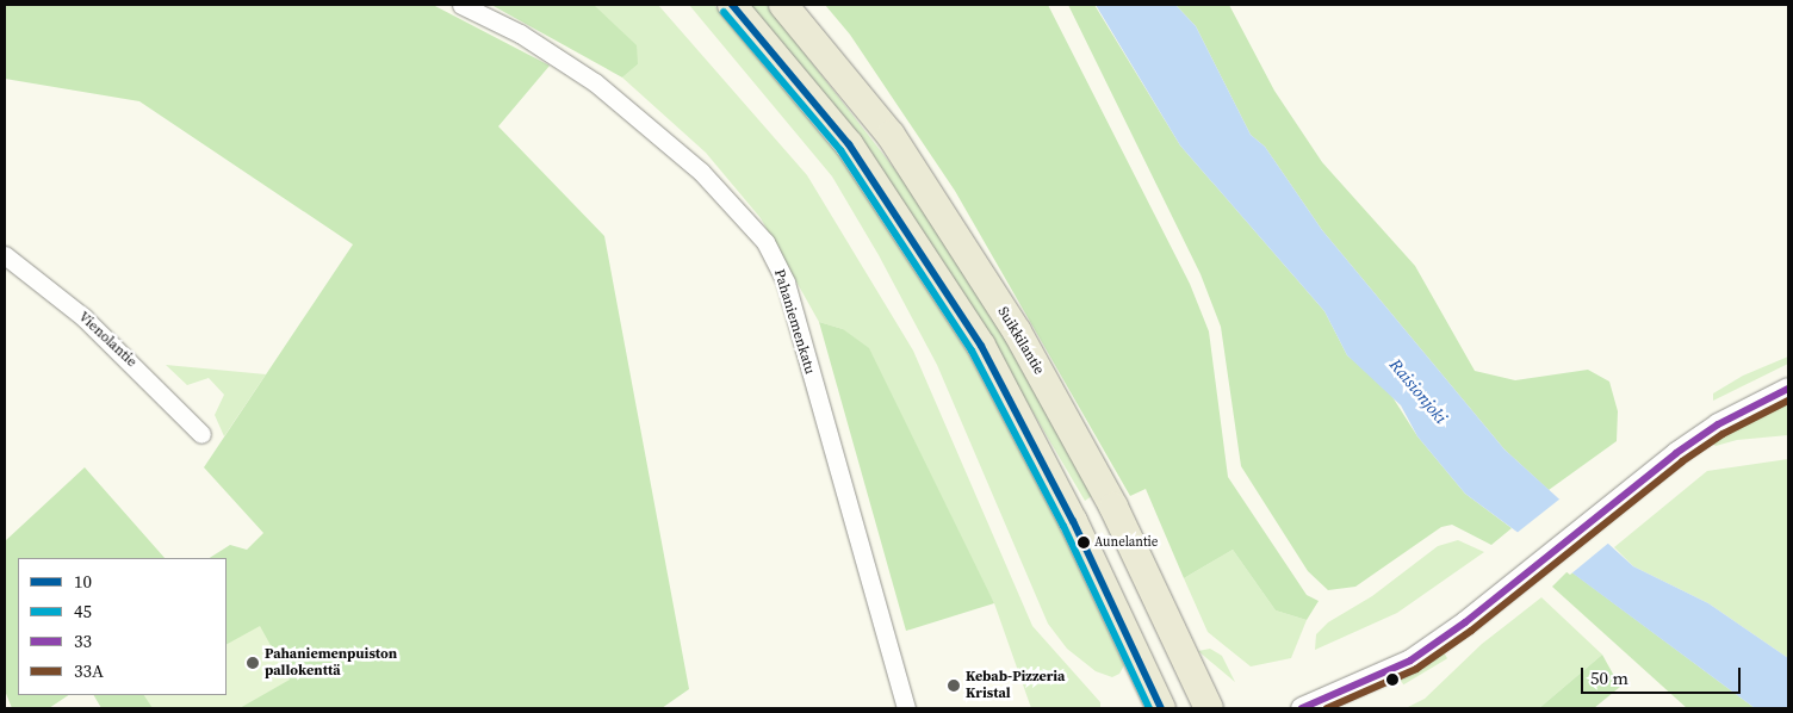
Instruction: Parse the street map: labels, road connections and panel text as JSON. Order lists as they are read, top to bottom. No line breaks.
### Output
{"streets":{"main road":["Suikkilantie"],"street":["Pahaniemenkatu","Vienolantie"]},"water":["Raisionjoki"],"places":["Aunelantie","Pahaniemenpuiston pallokenttä","Kebab-Pizzeria Kristal"],"lines":["transit line 10","transit line 45","transit line 33","transit line 33A"],"legend":["10","45","33","33A"],"scale_bar":"50 m"}
